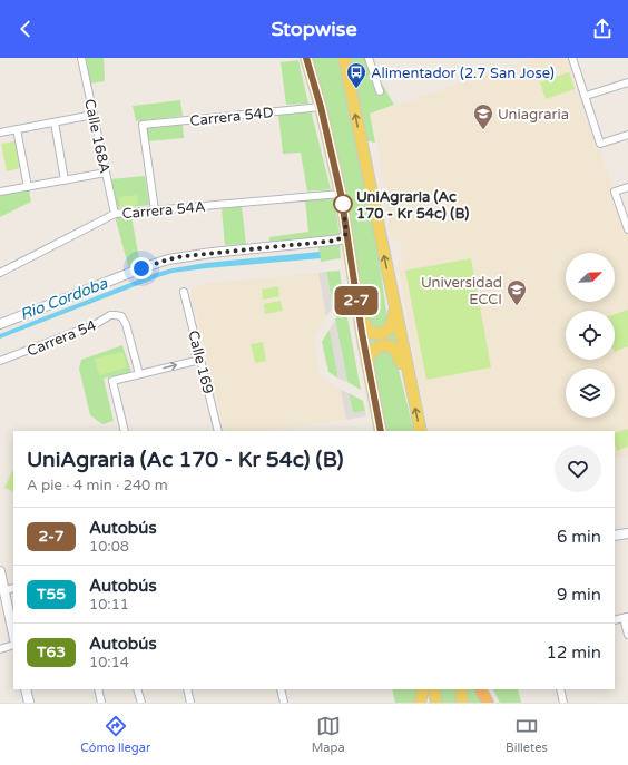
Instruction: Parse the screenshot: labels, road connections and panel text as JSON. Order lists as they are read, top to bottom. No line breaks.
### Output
{"streets":{"street":["Carrera 54D","Calle 168A","Carrera 54A","Carrera 54","Calle 169"]},"crossings":[["Carrera 54D","Carrera 54A"],["Calle 168A","Carrera 54A"]],"water":["Rio Cordoba"],"places":{"bus stop":["Alimentador (2.7 San Jose)"],"school or university":["Uniagraria","Universidad ECCI"],"other":["UniAgraria (Ac 170 - Kr 54c) (B)"]},"lines":["bus line 2-7"],"north":"top right","page":{"header":"Stopwise","on_map":"2-7","heading":["UniAgraria (Ac 170 - Kr 54c) (B)","A pie · 4 min · 240 m"],"list":[{"mark":"2-7","name":"Autobús","note":"10:08","value":"6 min"},{"mark":"T55","name":"Autobús","note":"10:11","value":"9 min"},{"mark":"T63","name":"Autobús","note":"10:14","value":"12 min"}],"tabs":["Cómo llegar","Mapa","Billetes"]}}
